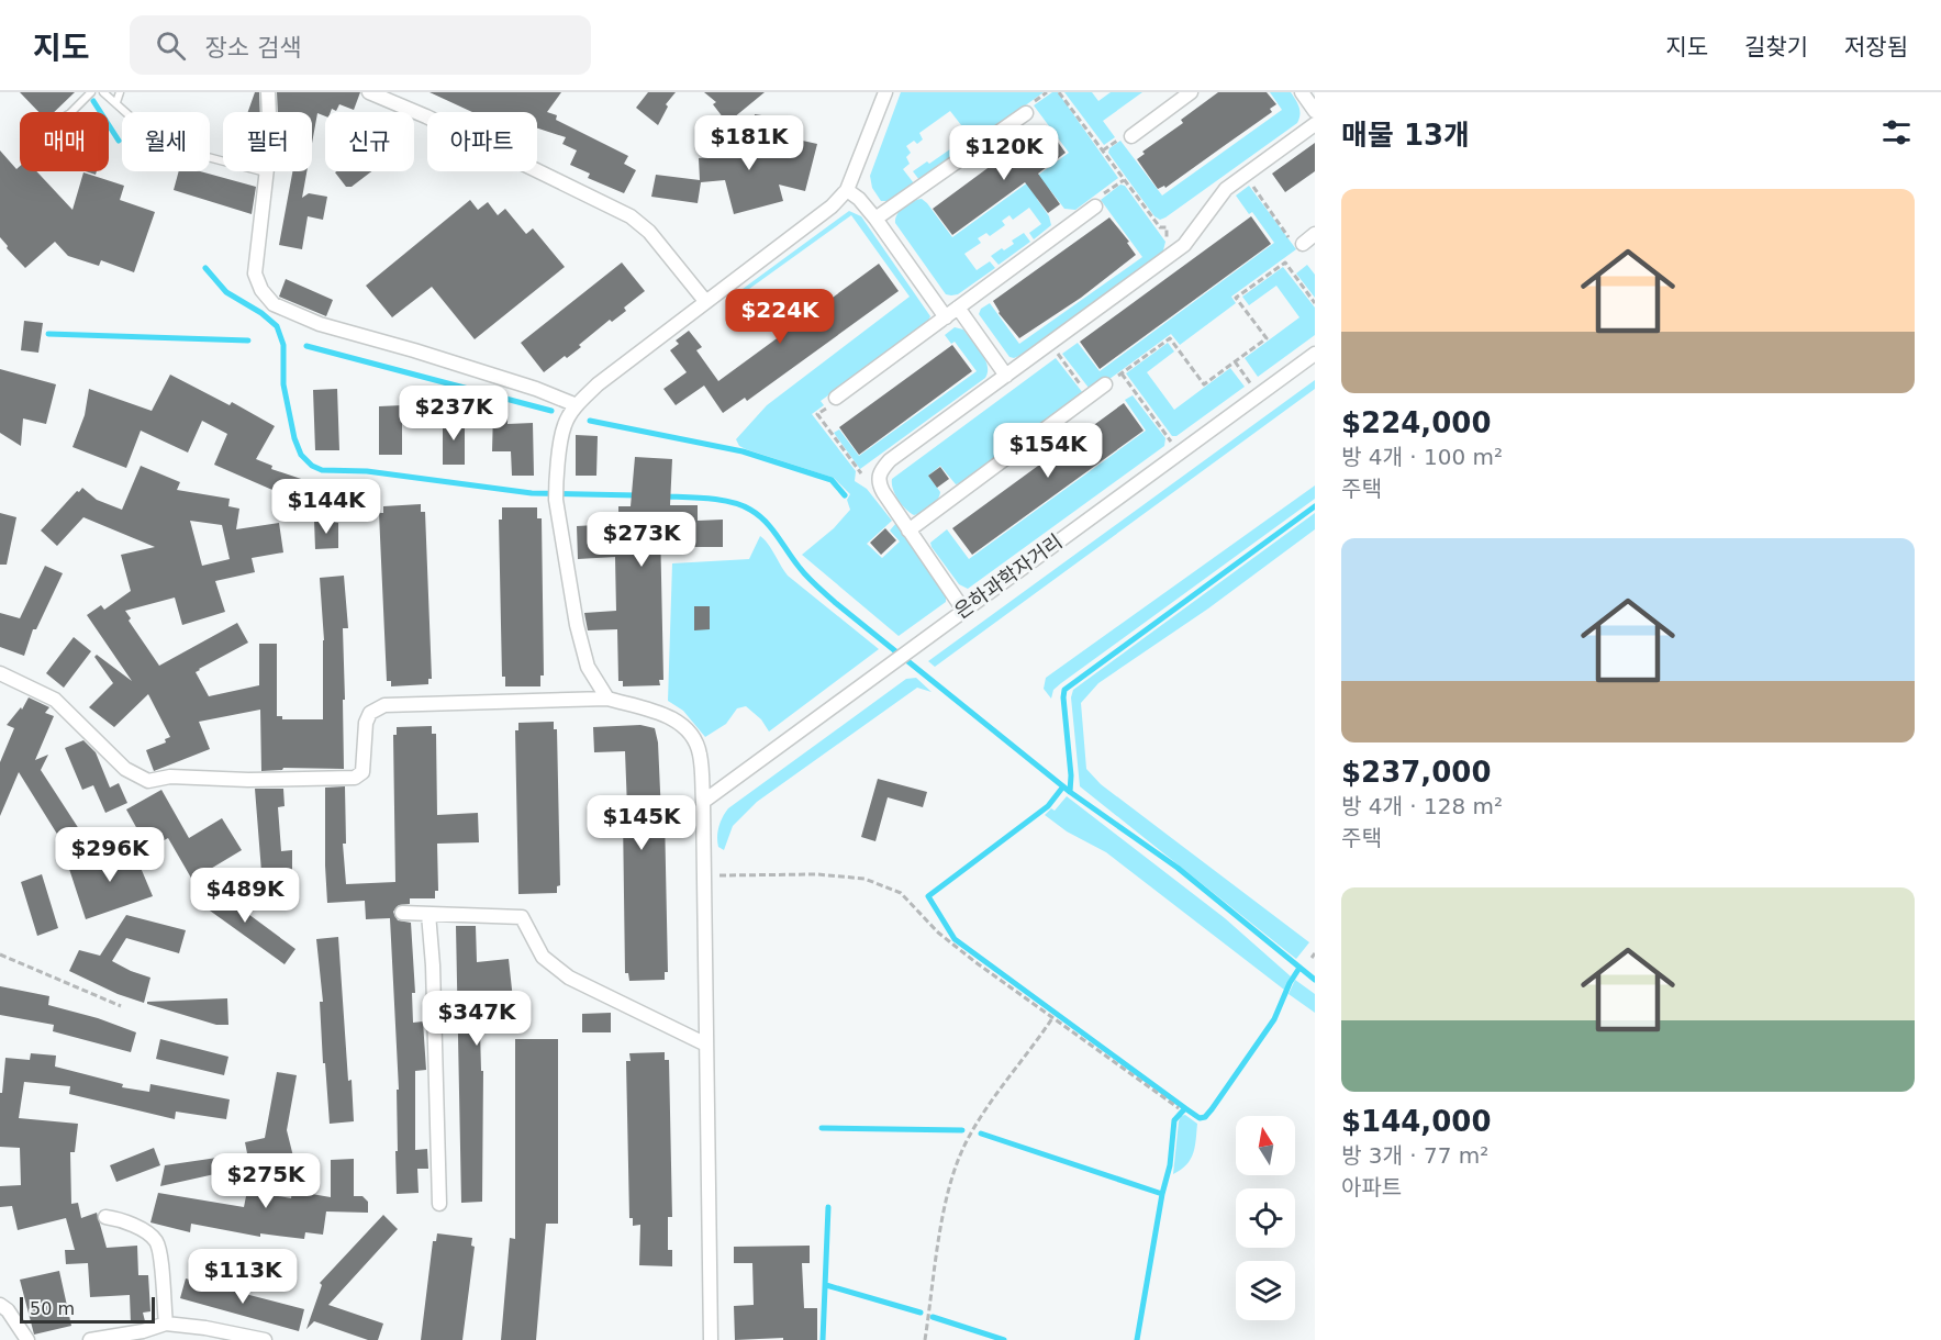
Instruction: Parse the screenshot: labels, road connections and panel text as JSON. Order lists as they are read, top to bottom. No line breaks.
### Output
{"streets":{"street":["은하과학자거리"]},"scale_bar":"50 m","north":"top","page":{"header":"지도","search":"장소 검색","nav":["지도","길찾기","저장됨"],"heading":"매물 13개","chip":["매매","월세","필터","신규","아파트"],"price":["$181K","$120K","$224K","$237K","$154K","$144K","$273K","$145K","$296K","$489K","$347K","$275K","$113K"],"list":[{"name":"$224,000","note":"방 4개 · 100 m² · 주택"},{"name":"$237,000","note":"방 4개 · 128 m² · 주택"},{"name":"$144,000","note":"방 3개 · 77 m² · 아파트"}],"scale":"50 m"}}
